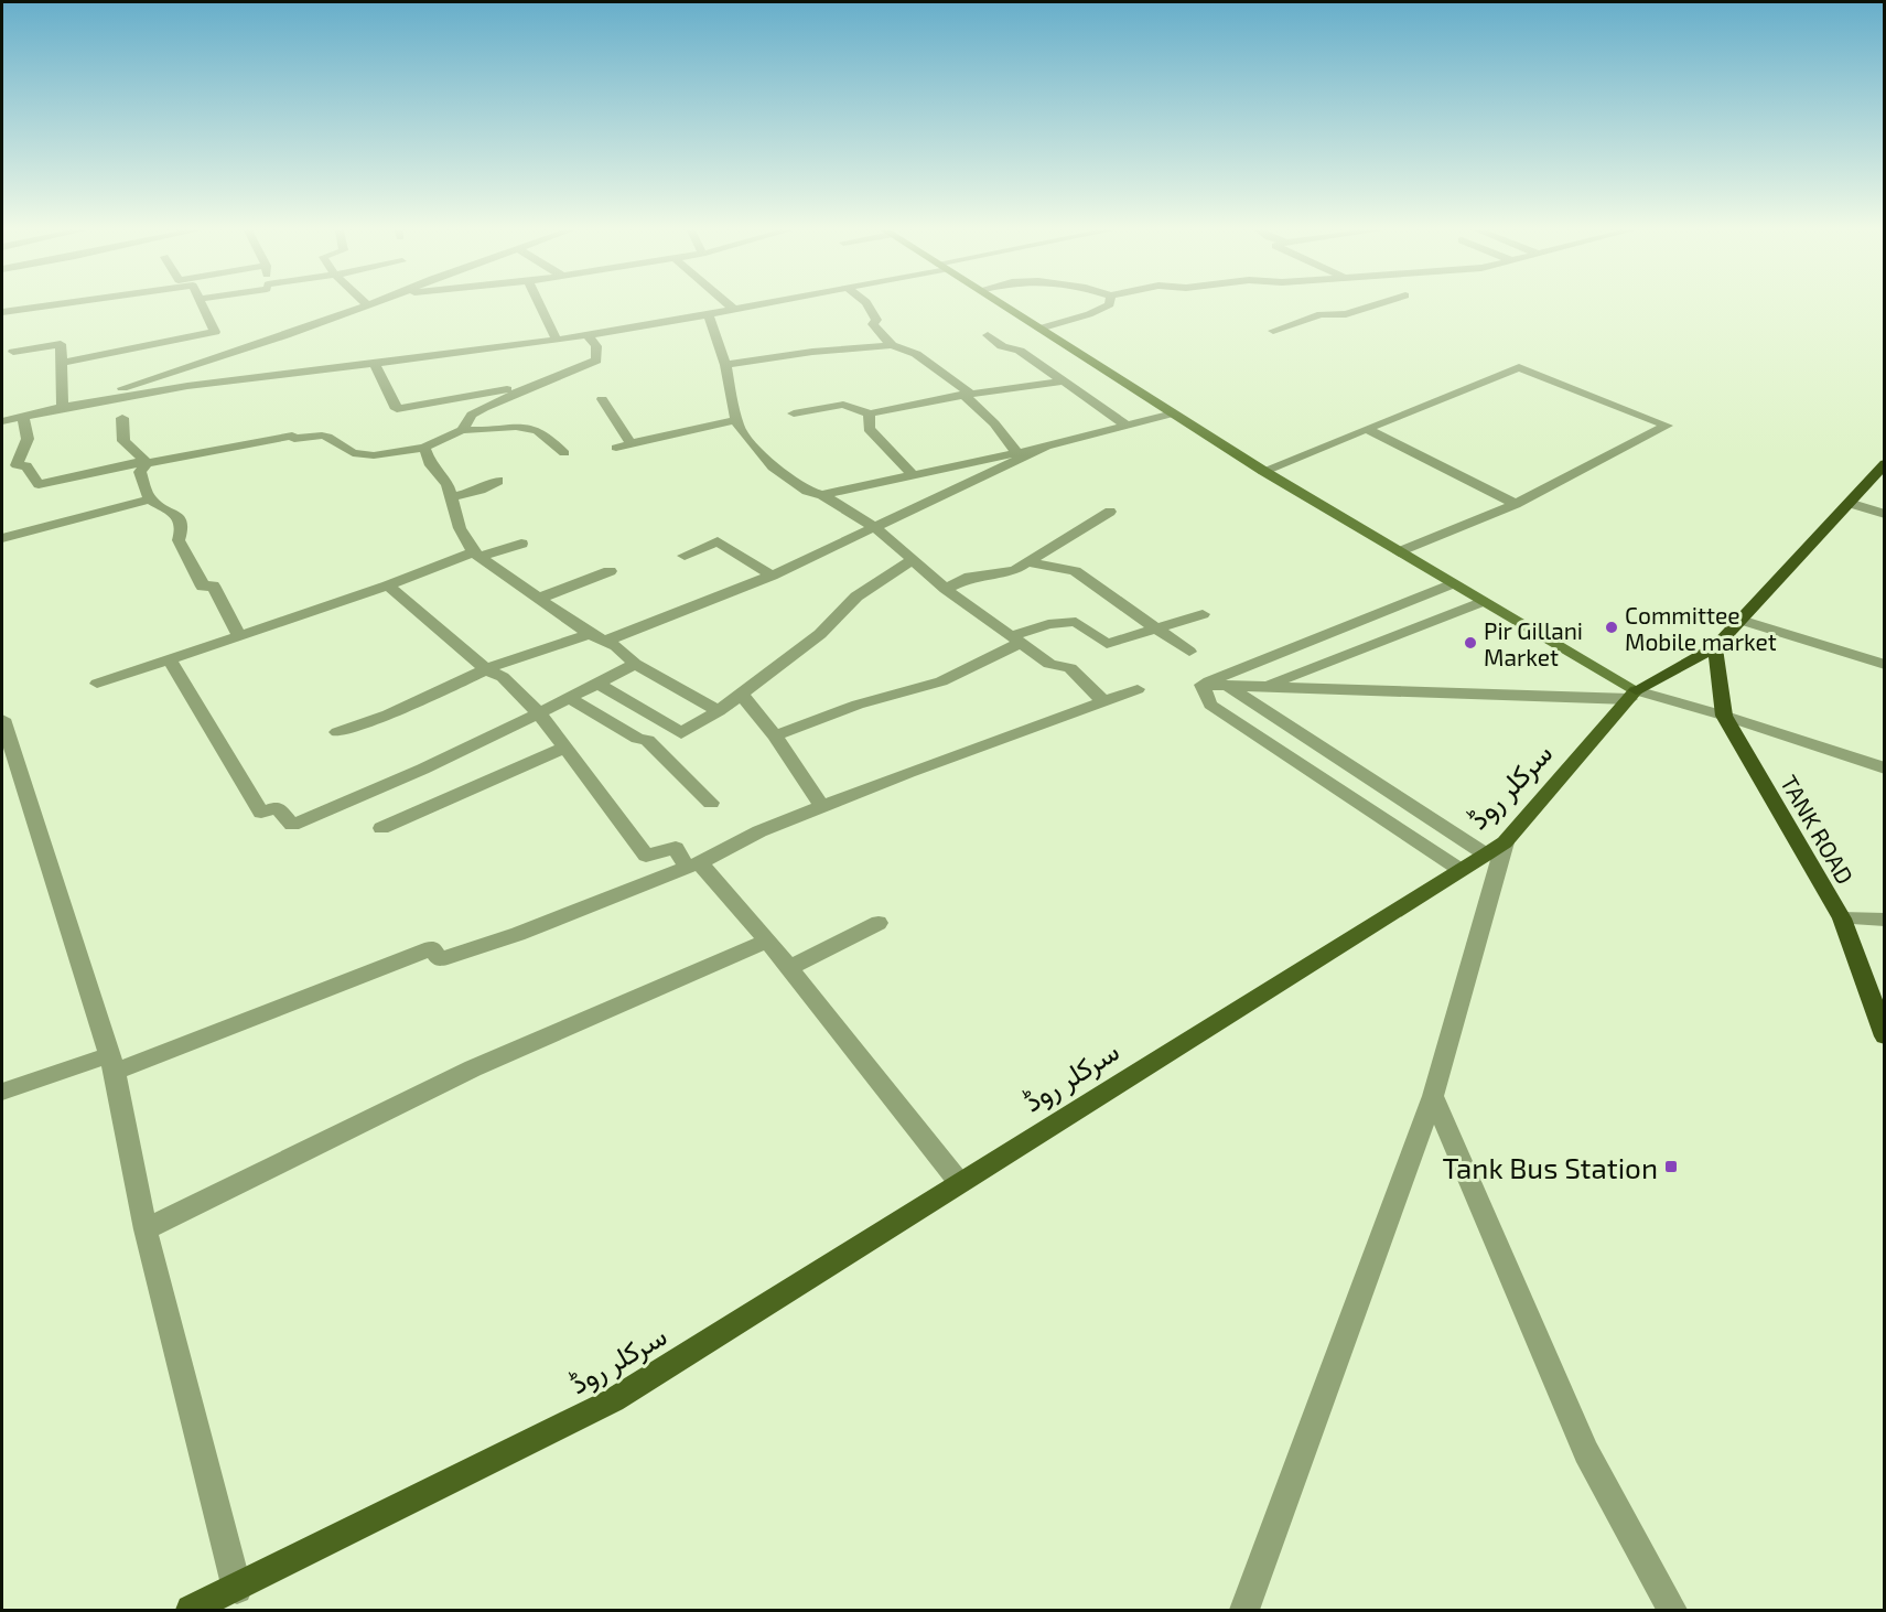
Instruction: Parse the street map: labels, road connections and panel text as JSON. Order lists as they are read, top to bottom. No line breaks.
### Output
{"streets":{"highway":["سرکلر روڈ","TANK ROAD"]},"crossings":[["سرکلر روڈ","TANK ROAD"]],"places":{"other":["Committee Mobile market","Pir Gillani Market"],"transit":["Tank Bus Station"]}}
